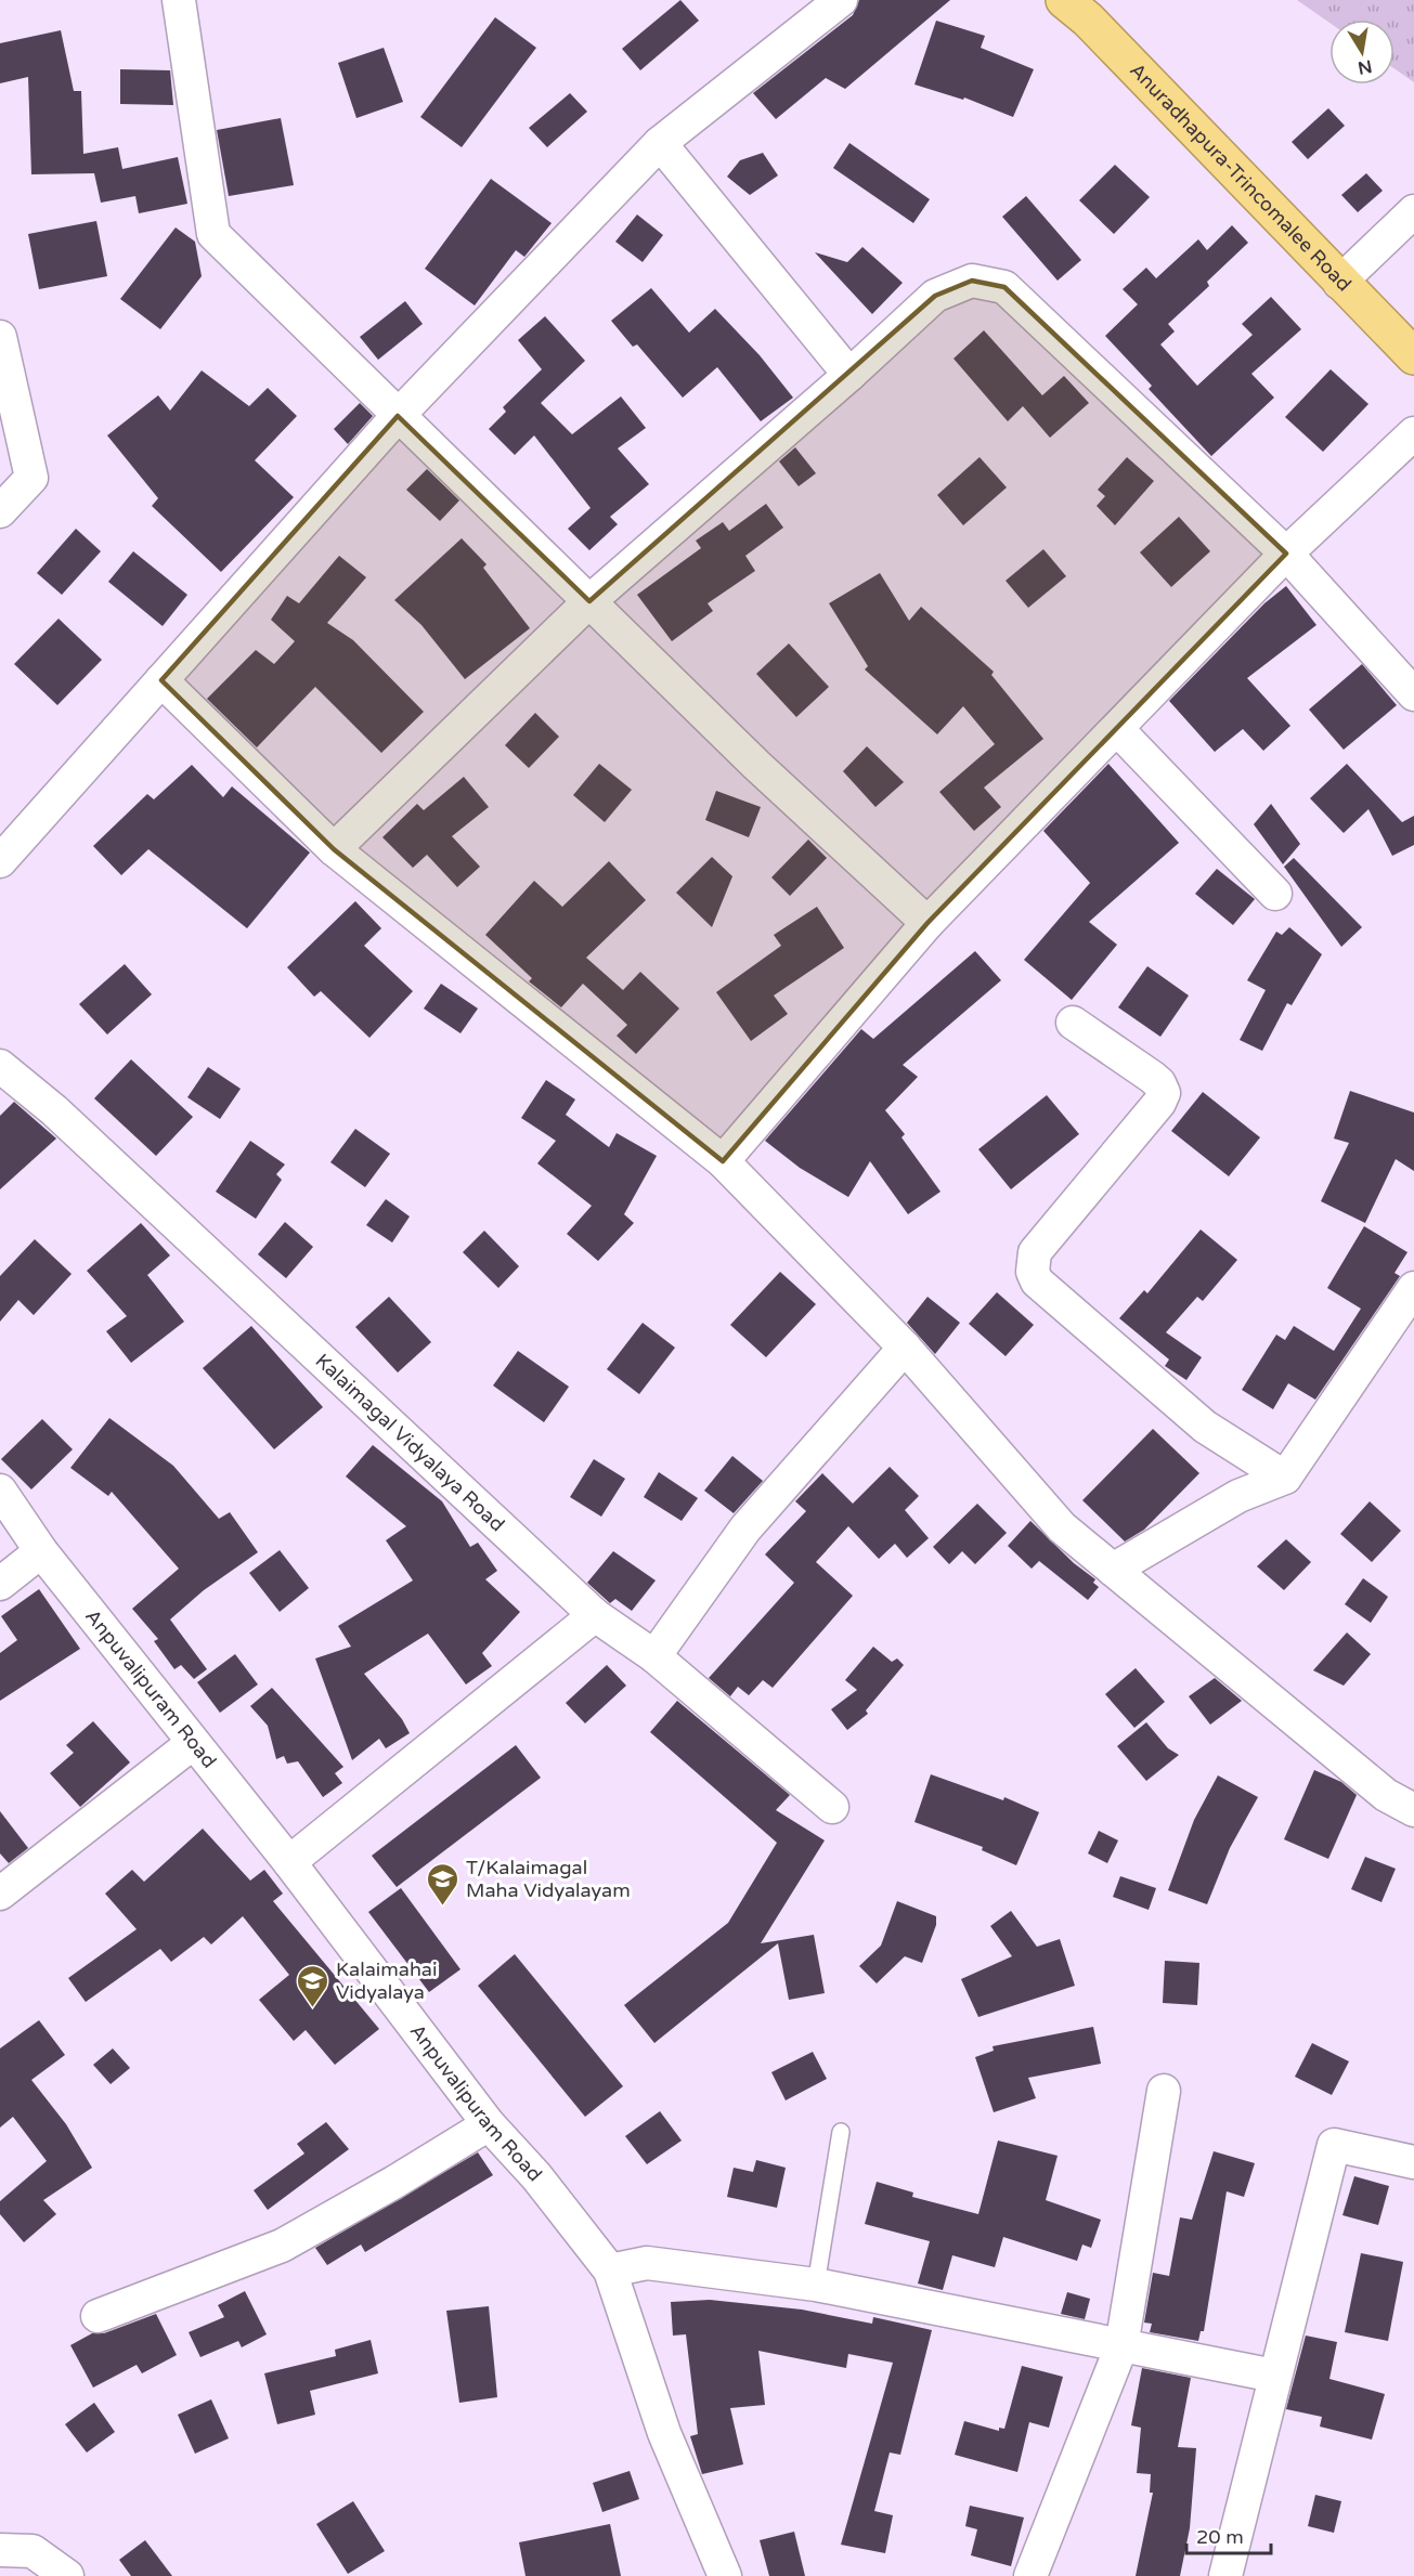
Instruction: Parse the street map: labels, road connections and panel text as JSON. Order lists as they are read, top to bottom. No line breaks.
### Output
{"streets":{"highway":["Anuradhapura-Trincomalee Road"],"street":["Kalaimagal Vidyalaya Road","Anpuvalipuram Road"]},"places":{"school or university":["T/Kalaimagal Maha Vidyalayam","Kalaimahai Vidyalaya"]},"scale_bar":"20 m","north":"bottom"}
